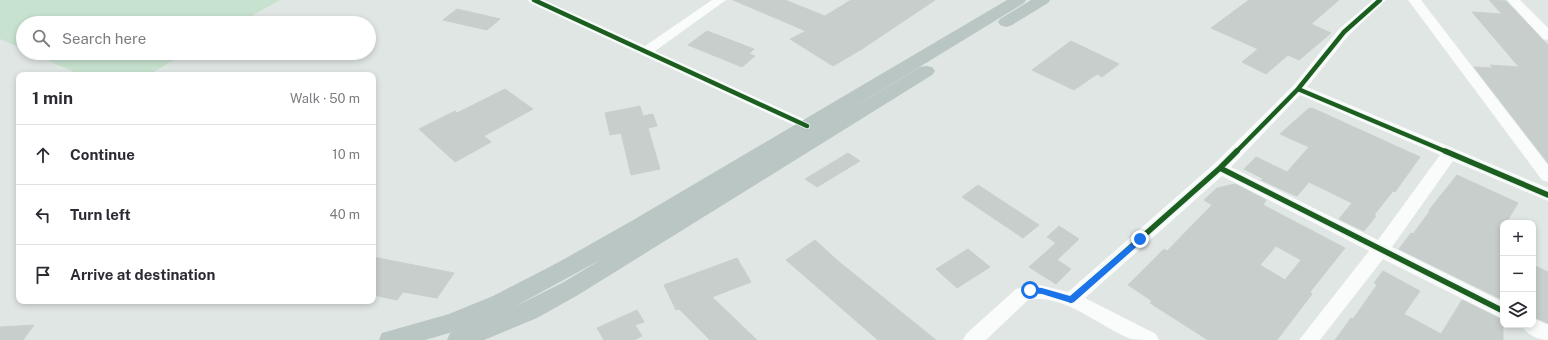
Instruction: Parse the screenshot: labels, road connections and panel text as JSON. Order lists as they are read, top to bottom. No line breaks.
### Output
{"page":{"search":"Search here","heading":["1 min","Walk · 50 m"],"list":[["Continue","10 m"],["Turn left","40 m"],"Arrive at destination"],"map_buttons":["+","−"]}}
